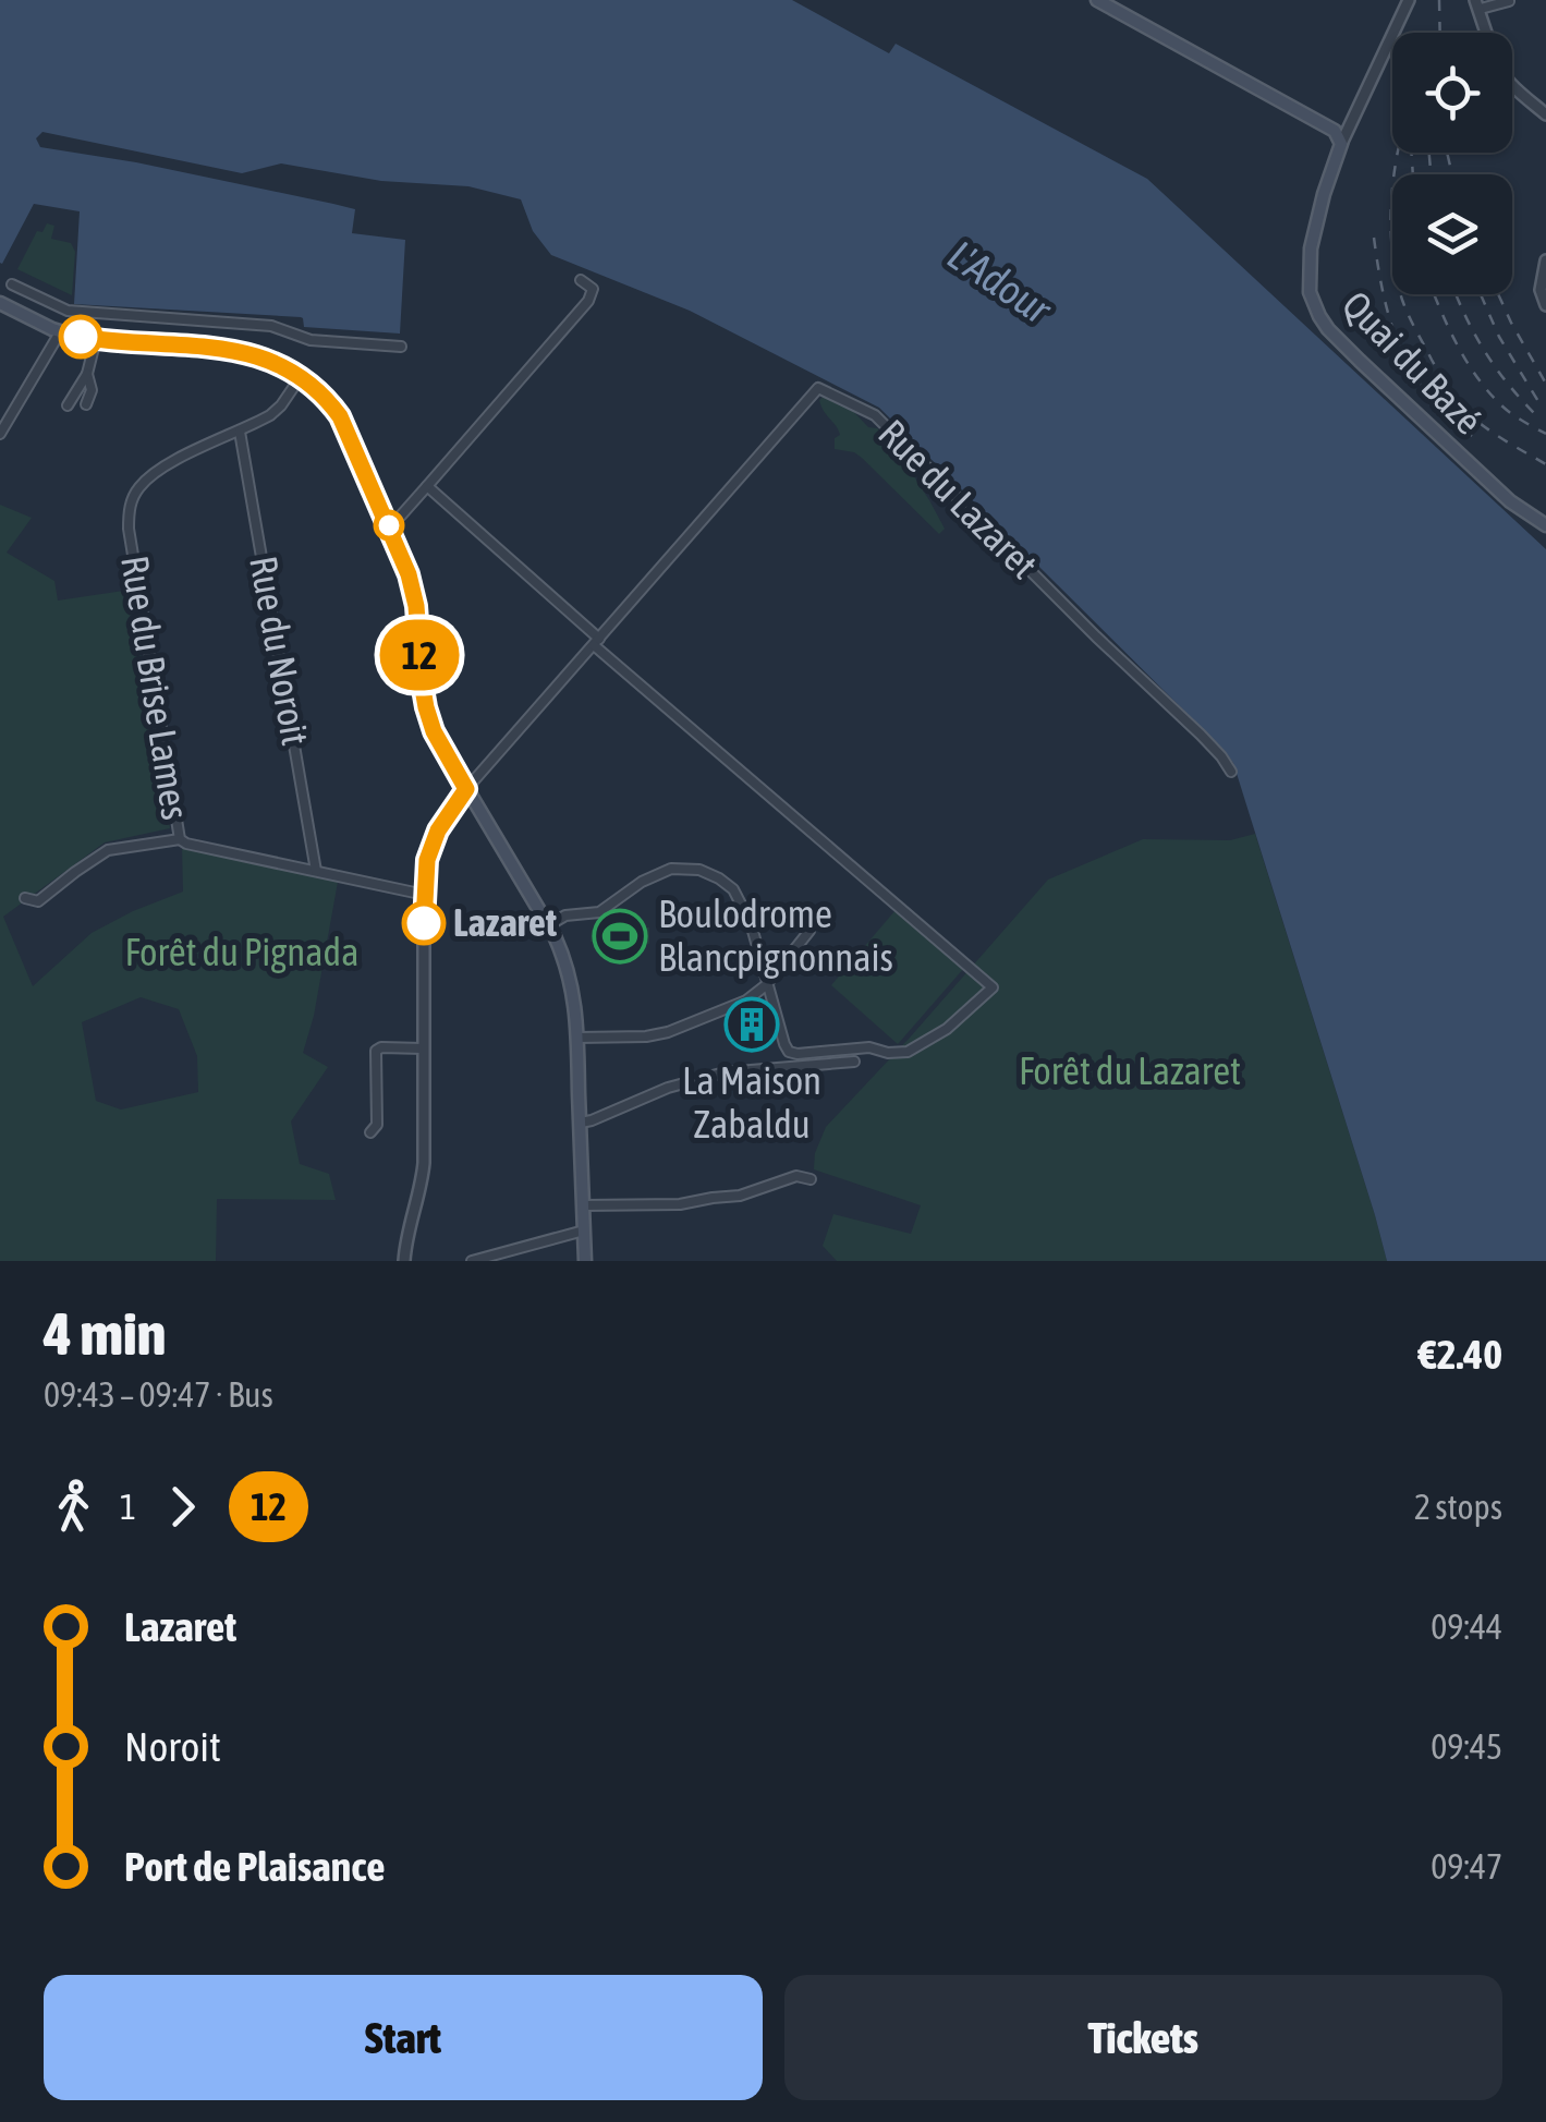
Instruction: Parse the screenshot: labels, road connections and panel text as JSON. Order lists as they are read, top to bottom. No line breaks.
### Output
{"streets":{"main road":["Quai du Bazé"],"street":["Rue du Lazaret","Rue du Noroit","Rue du Brise Lames"]},"crossings":[["Rue du Noroit","Rue du Brise Lames"]],"water":["L'Adour"],"parks":["Forêt du Pignada","Forêt du Lazaret"],"places":{"other":["Lazaret"],"sports":["Boulodrome Blancpignonnais"],"building":["La Maison Zabaldu"]},"lines":["bus line 12"],"page":{"on_map":"12","heading":["4 min","09:43 – 09:47 · Bus","€2.40"],"legs":["1","12","2 stops"],"list":[{"name":"Lazaret","value":"09:44"},{"name":"Noroit","value":"09:45"},{"name":"Port de Plaisance","value":"09:47"}],"buttons":["Start","Tickets"]}}
